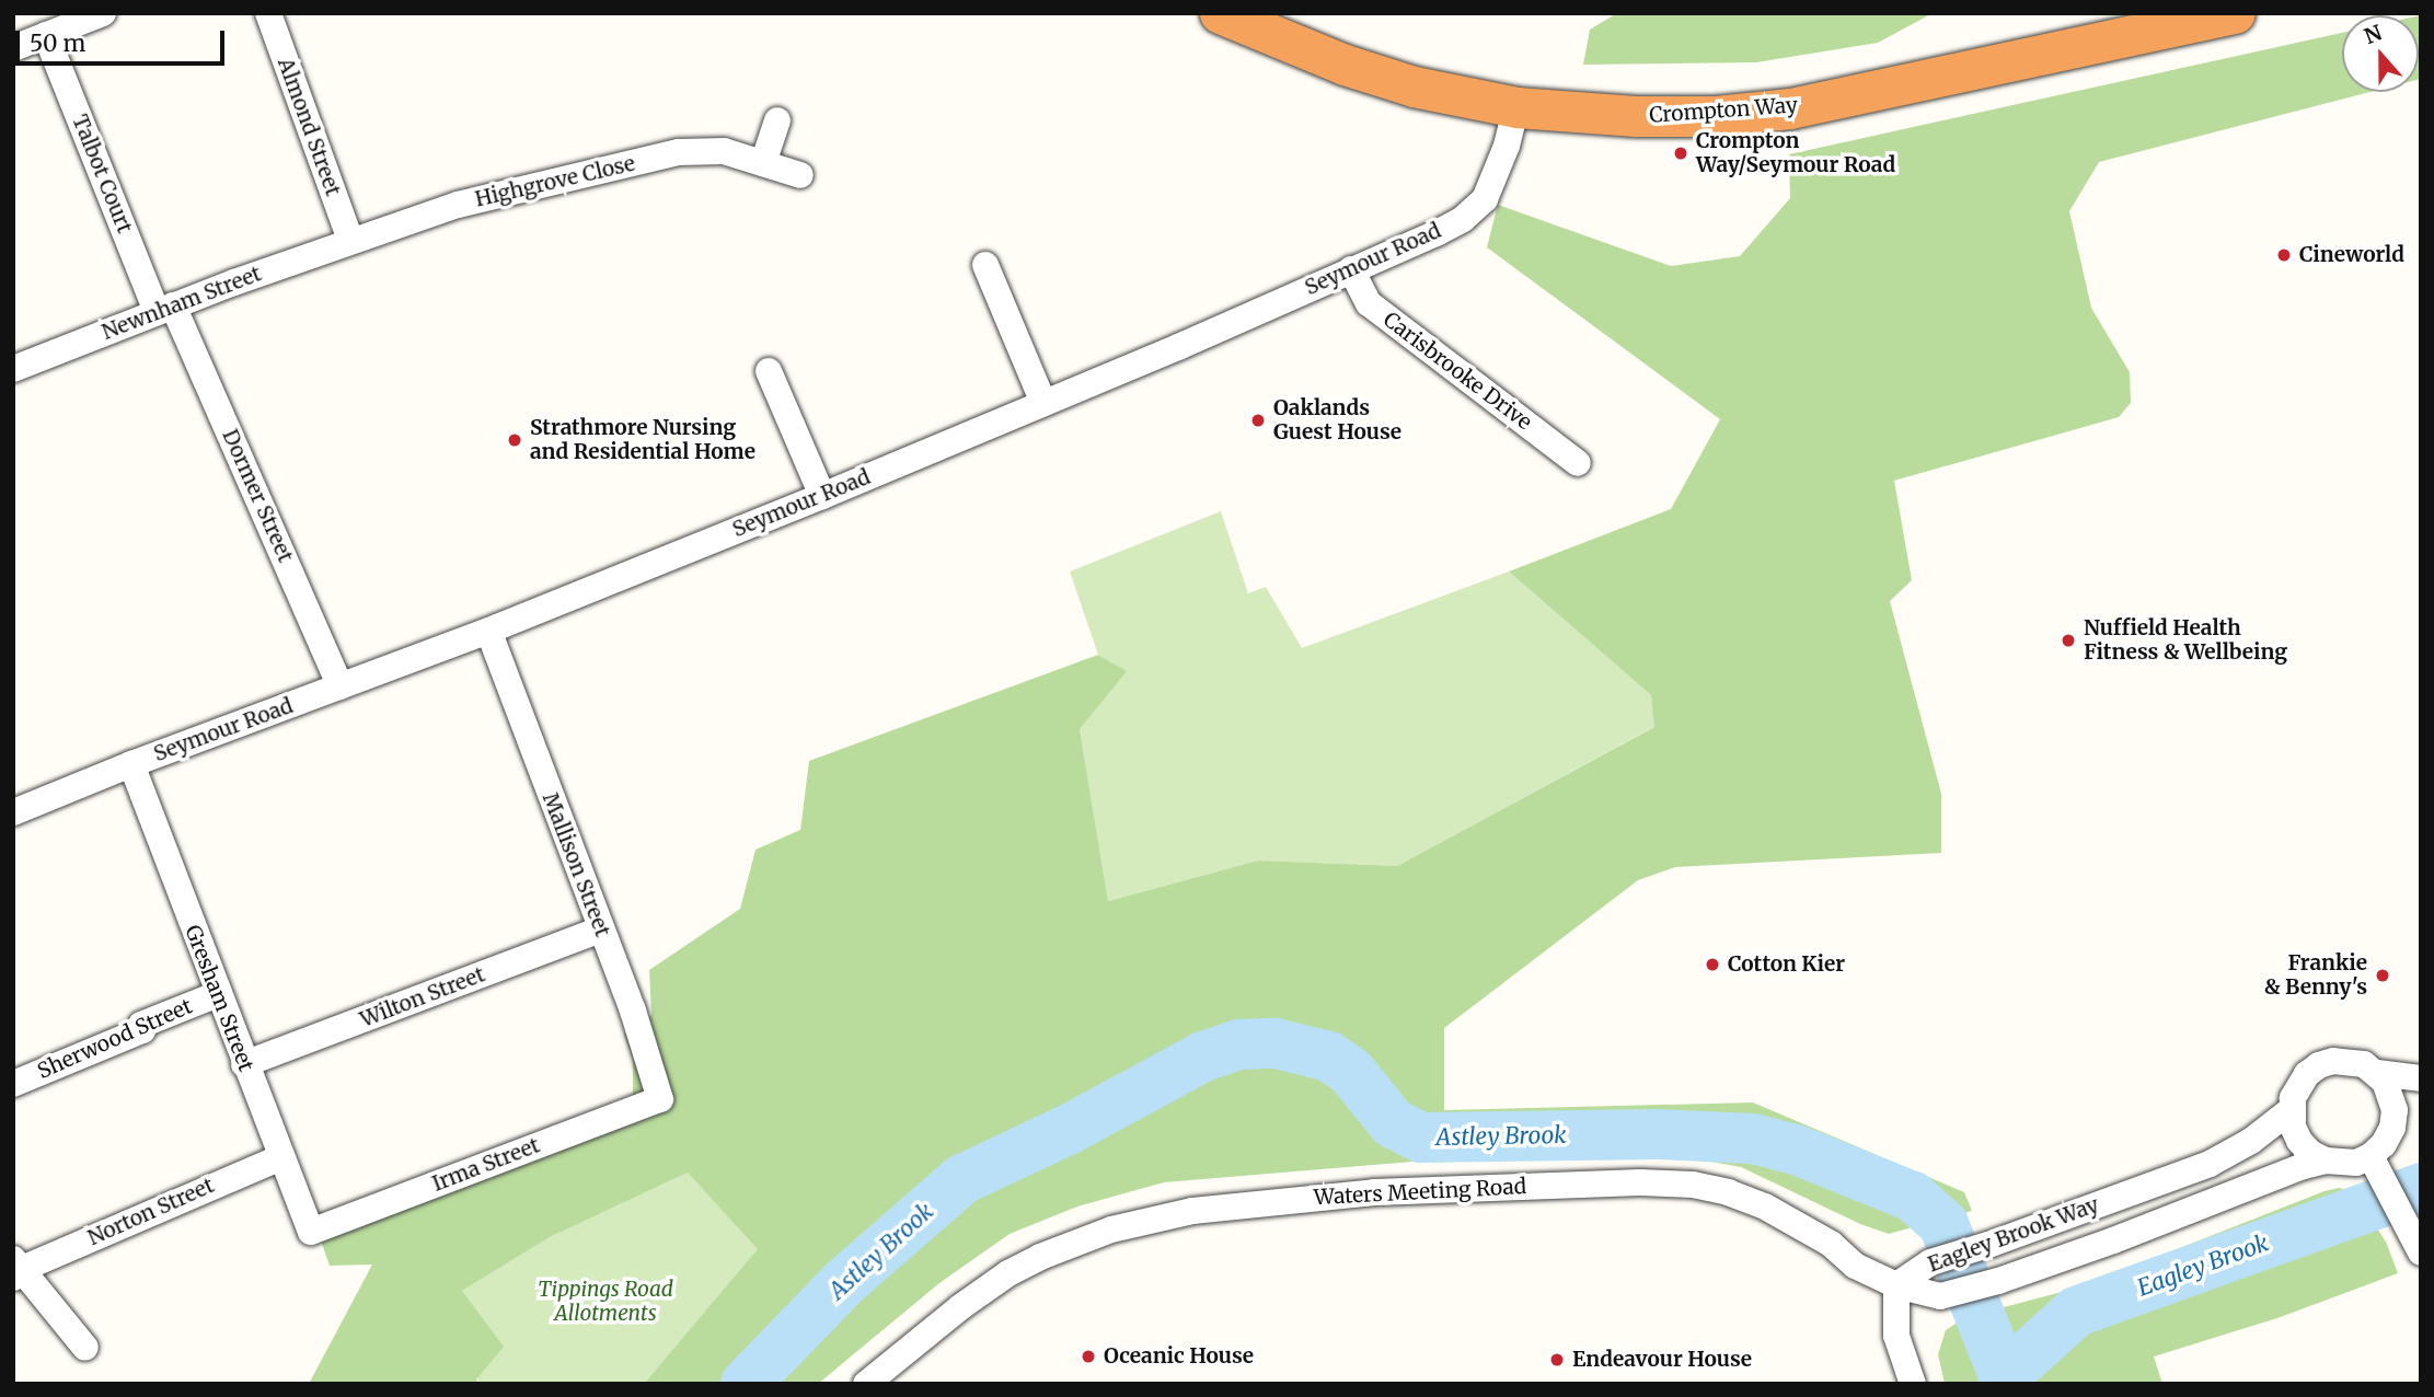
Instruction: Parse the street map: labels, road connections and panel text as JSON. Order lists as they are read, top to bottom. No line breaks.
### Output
{"streets":{"highway":["Crompton Way"],"street":["Almond Street","Talbot Court","Highgrove Close","Seymour Road","Newnham Street","Carisbrooke Drive","Dormer Street","Mallison Street","Wilton Street","Gresham Street","Sherwood Street","Irma Street","Waters Meeting Road","Norton Street","Eagley Brook Way"]},"crossings":[["Crompton Way","Seymour Road"],["Almond Street","Highgrove Close"],["Almond Street","Newnham Street"],["Talbot Court","Newnham Street"],["Talbot Court","Dormer Street"],["Highgrove Close","Newnham Street"],["Seymour Road","Carisbrooke Drive"],["Seymour Road","Dormer Street"],["Seymour Road","Mallison Street"],["Seymour Road","Gresham Street"],["Newnham Street","Dormer Street"],["Mallison Street","Wilton Street"],["Mallison Street","Irma Street"],["Wilton Street","Gresham Street"],["Gresham Street","Sherwood Street"],["Gresham Street","Irma Street"],["Gresham Street","Norton Street"],["Waters Meeting Road","Eagley Brook Way"]],"water":["Astley Brook","Eagley Brook"],"parks":["Tippings Road Allotments"],"places":["Crompton Way/Seymour Road","Cineworld","Oaklands Guest House","Strathmore Nursing and Residential Home","Nuffield Health Fitness & Wellbeing","Cotton Kier","Frankie & Benny's","Oceanic House","Endeavour House"],"scale_bar":"50 m","north":"top"}
